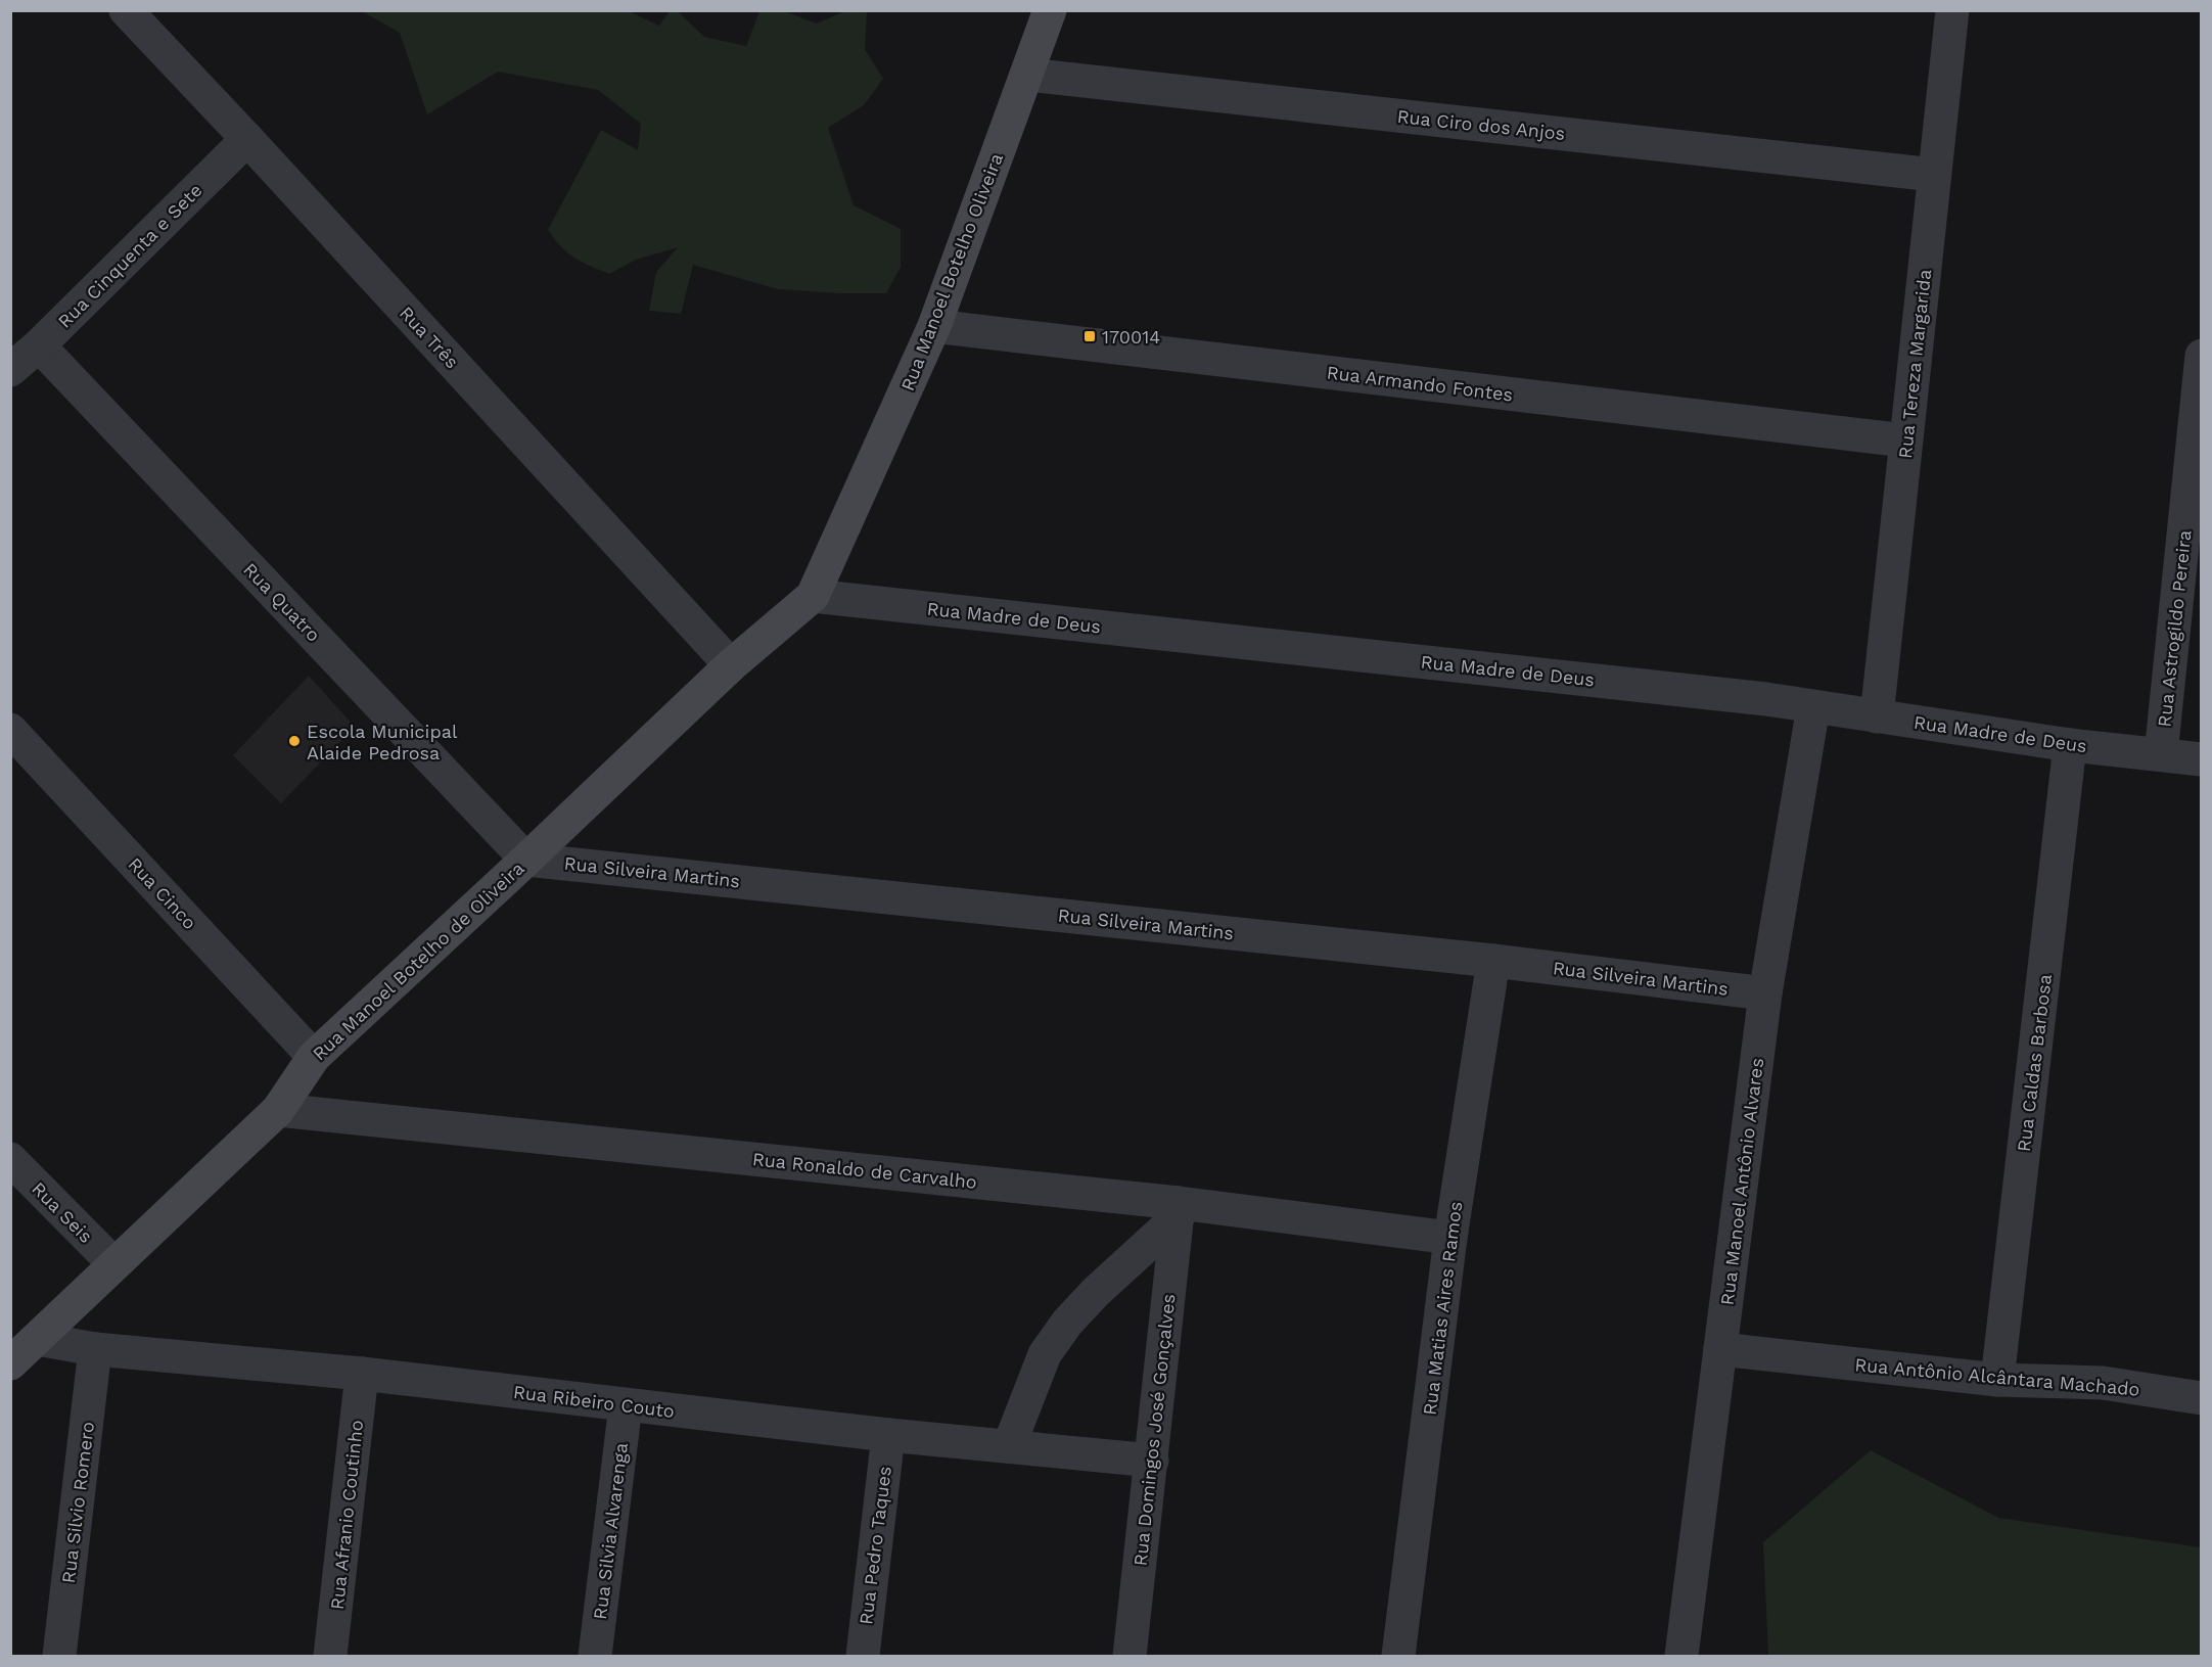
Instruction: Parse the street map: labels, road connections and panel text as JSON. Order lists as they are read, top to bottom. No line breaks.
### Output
{"streets":{"street":["Rua Ciro dos Anjos","Rua Cinquenta e Sete","Rua Manoel Botelho Oliveira","Rua Três","Rua Tereza Margarida","Rua Armando Fontes","Rua Quatro","Rua Madre de Deus","Rua Astrogildo Pereira","Rua Silveira Martins","Rua Cinco","Rua Manoel Botelho de Oliveira","Rua Caldas Barbosa","Rua Ronaldo de Carvalho","Rua Manoel Antônio Alvares","Rua Seis","Rua Matias Aires Ramos","Rua Antônio Alcântara Machado","Rua Ribeiro Couto","Rua Domingos José Gonçalves","Rua Silvio Romero","Rua Afranio Coutinho","Rua Silvia Alvarenga","Rua Pedro Taques"]},"crossings":[["Rua Ciro dos Anjos","Rua Manoel Botelho Oliveira"],["Rua Ciro dos Anjos","Rua Tereza Margarida"],["Rua Cinquenta e Sete","Rua Três"],["Rua Cinquenta e Sete","Rua Quatro"],["Rua Manoel Botelho Oliveira","Rua Armando Fontes"],["Rua Manoel Botelho Oliveira","Rua Madre de Deus"],["Rua Manoel Botelho Oliveira","Rua Manoel Botelho de Oliveira"],["Rua Três","Rua Manoel Botelho de Oliveira"],["Rua Tereza Margarida","Rua Armando Fontes"],["Rua Tereza Margarida","Rua Madre de Deus"],["Rua Quatro","Rua Silveira Martins"],["Rua Quatro","Rua Manoel Botelho de Oliveira"],["Rua Madre de Deus","Rua Astrogildo Pereira"],["Rua Madre de Deus","Rua Manoel Botelho de Oliveira"],["Rua Madre de Deus","Rua Caldas Barbosa"],["Rua Madre de Deus","Rua Manoel Antônio Alvares"],["Rua Silveira Martins","Rua Manoel Botelho de Oliveira"],["Rua Silveira Martins","Rua Manoel Antônio Alvares"],["Rua Silveira Martins","Rua Matias Aires Ramos"],["Rua Cinco","Rua Manoel Botelho de Oliveira"],["Rua Manoel Botelho de Oliveira","Rua Ronaldo de Carvalho"],["Rua Manoel Botelho de Oliveira","Rua Seis"],["Rua Manoel Botelho de Oliveira","Rua Ribeiro Couto"],["Rua Caldas Barbosa","Rua Antônio Alcântara Machado"],["Rua Ronaldo de Carvalho","Rua Matias Aires Ramos"],["Rua Ronaldo de Carvalho","Rua Domingos José Gonçalves"],["Rua Manoel Antônio Alvares","Rua Antônio Alcântara Machado"],["Rua Ribeiro Couto","Rua Domingos José Gonçalves"],["Rua Ribeiro Couto","Rua Silvio Romero"],["Rua Ribeiro Couto","Rua Afranio Coutinho"],["Rua Ribeiro Couto","Rua Silvia Alvarenga"],["Rua Ribeiro Couto","Rua Pedro Taques"]],"places":{"transit":["170014"],"other":["Escola Municipal Alaide Pedrosa"]}}
